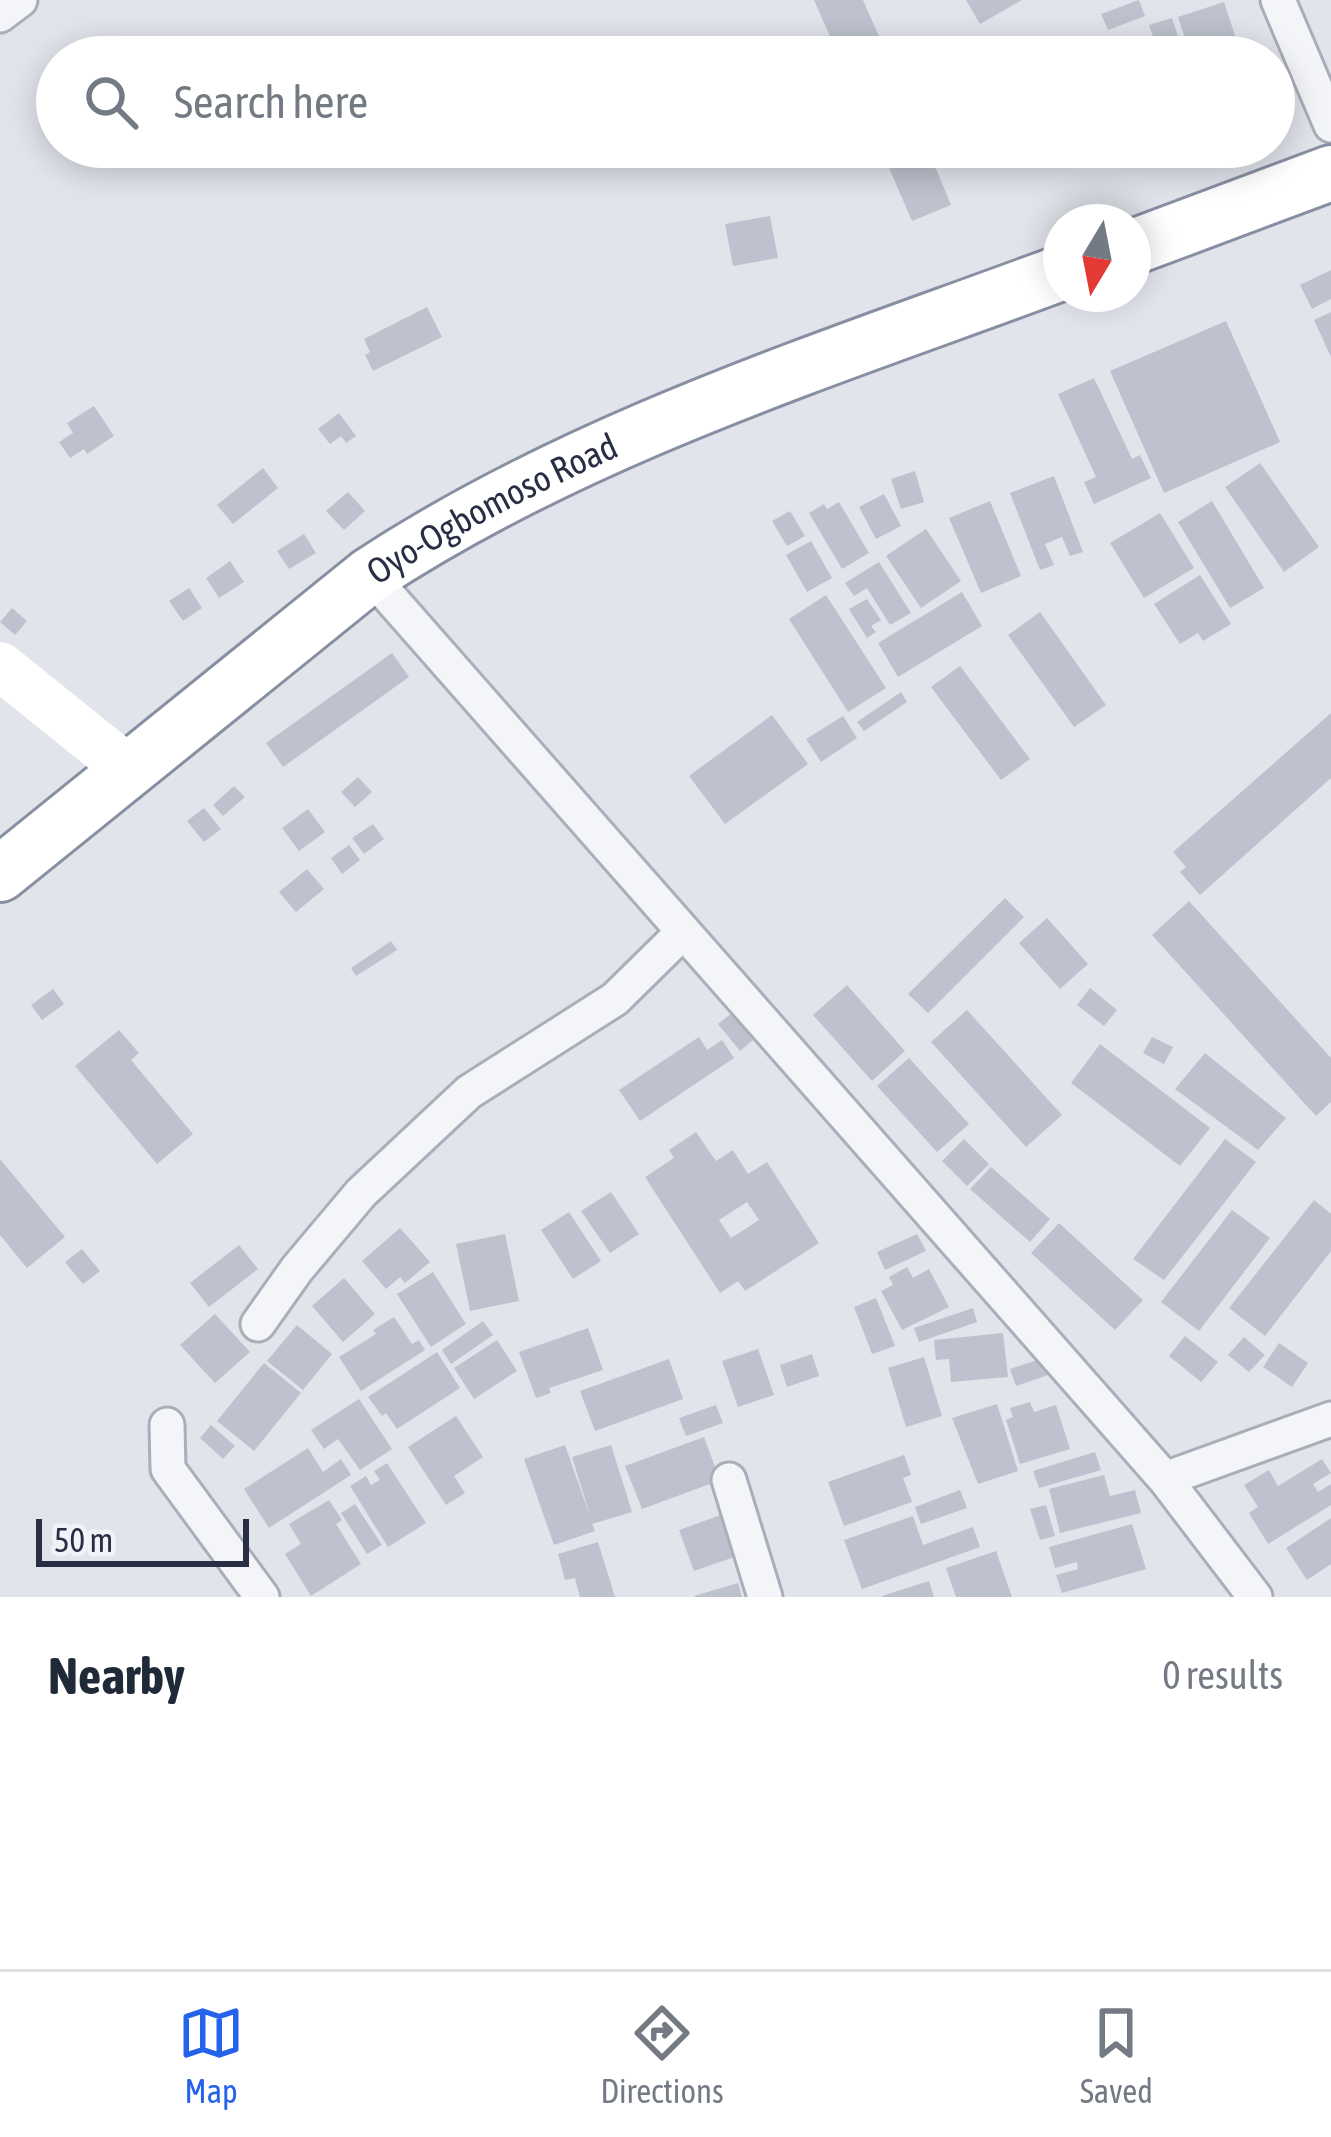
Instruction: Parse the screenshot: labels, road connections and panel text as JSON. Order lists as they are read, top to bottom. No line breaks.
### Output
{"streets":{"highway":["Oyo-Ogbomoso Road"]},"scale_bar":"50 m","north":"bottom","page":{"search":"Search here","scale":"50 m","heading":["Nearby","0 results"],"nav":["Map","Directions","Saved"]}}
